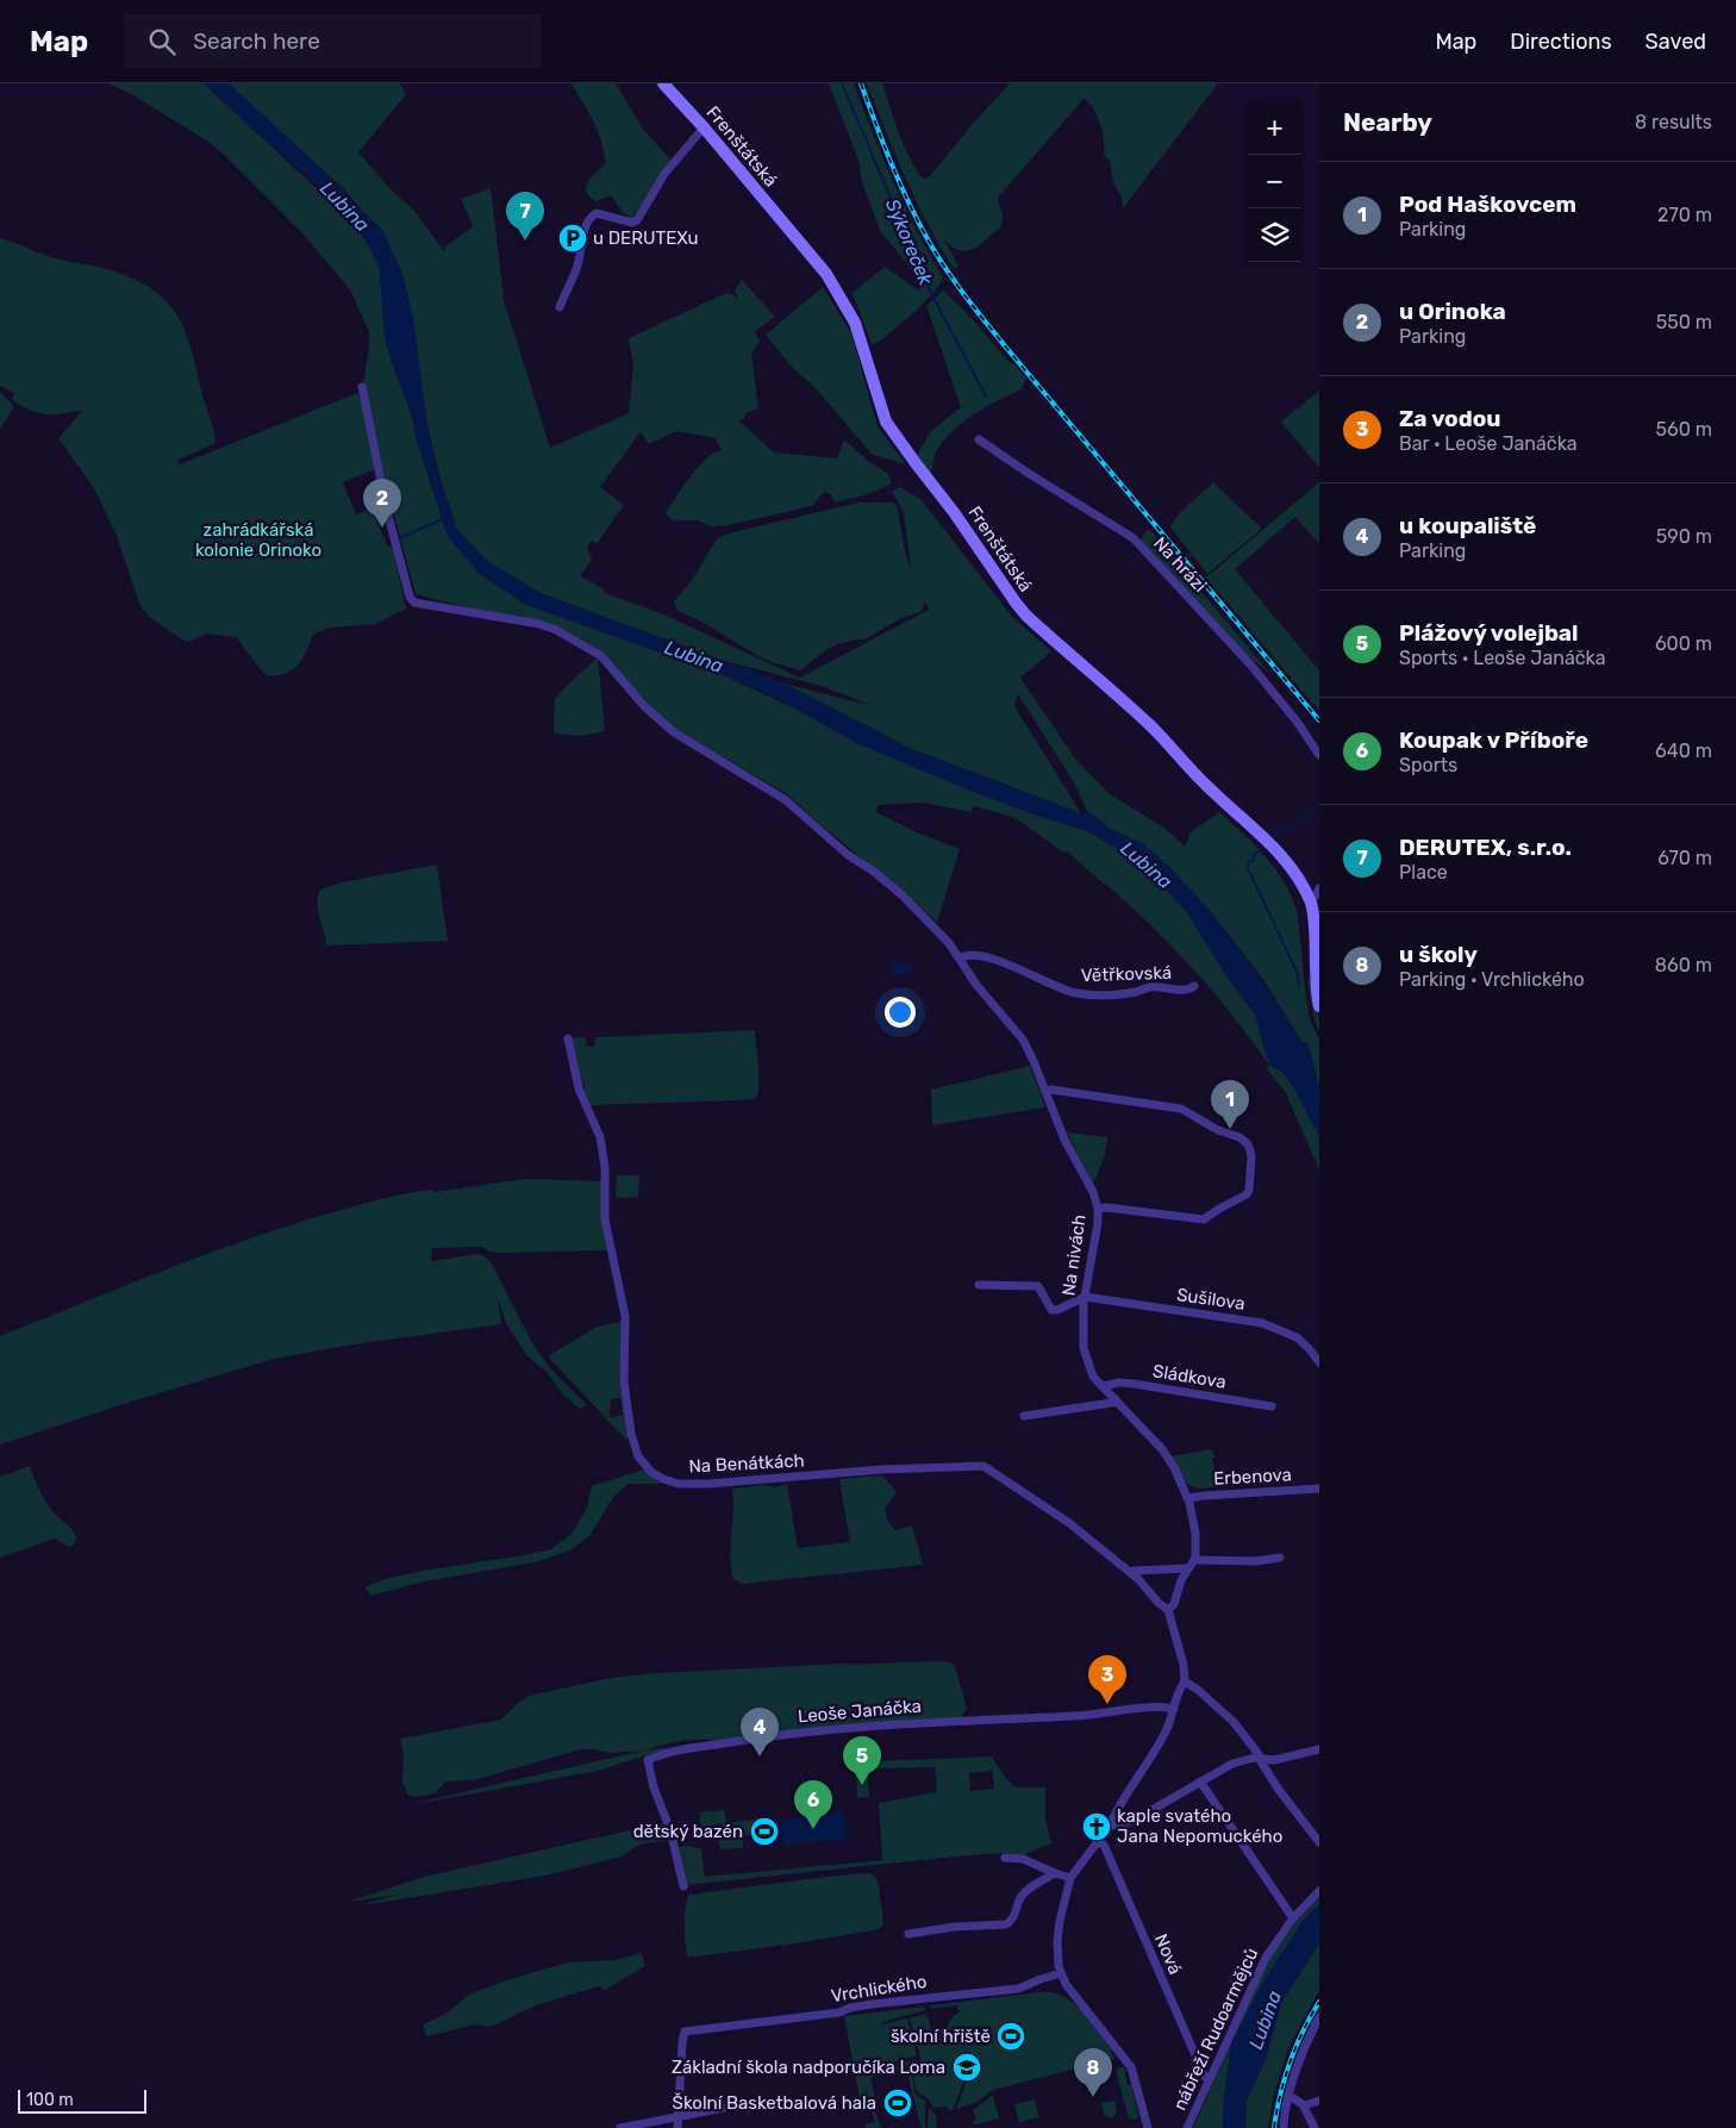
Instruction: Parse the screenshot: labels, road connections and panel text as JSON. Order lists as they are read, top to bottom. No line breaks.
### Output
{"streets":{"main road":["Frenštátská"],"street":["Na hrázi","Větřkovská","Na nivách","Sušilova","Sládkova","Na Benátkách","Erbenova","Leoše Janáčka","Nová","Vrchlického","nábřeží Rudoarmějců"]},"crossings":[["Větřkovská","Na nivách"],["Na nivách","Sušilova"],["Na nivách","Sládkova"],["Na nivách","Erbenova"],["Nová","nábřeží Rudoarmějců"]],"water":["Lubina","Sýkoreček"],"parks":["zahrádkářská kolonie Orinoko"],"places":{"parking":["u DERUTEXu"],"church":["kaple svatého Jana Nepomuckého"],"sports":["dětský bazén","školní hřiště","Školní Basketbalová hala"],"school or university":["Základní škola nadporučíka Loma"]},"scale_bar":"100 m","page":{"header":"Map","search":"Search here","nav":["Map","Directions","Saved"],"heading":["Nearby","8 results"],"map_buttons":["+","−"],"list":[{"mark":"1","name":"Pod Haškovcem","note":"Parking","value":"270 m"},{"mark":"2","name":"u Orinoka","note":"Parking","value":"550 m"},{"mark":"3","name":"Za vodou","note":"Bar · Leoše Janáčka","value":"560 m"},{"mark":"4","name":"u koupaliště","note":"Parking","value":"590 m"},{"mark":"5","name":"Plážový volejbal","note":"Sports · Leoše Janáčka","value":"600 m"},{"mark":"6","name":"Koupak v Příboře","note":"Sports","value":"640 m"},{"mark":"7","name":"DERUTEX, s.r.o.","note":"Place","value":"670 m"},{"mark":"8","name":"u školy","note":"Parking · Vrchlického","value":"860 m"}],"pins":["7","2","1","3","4","5","6","8"],"scale":"100 m"}}
